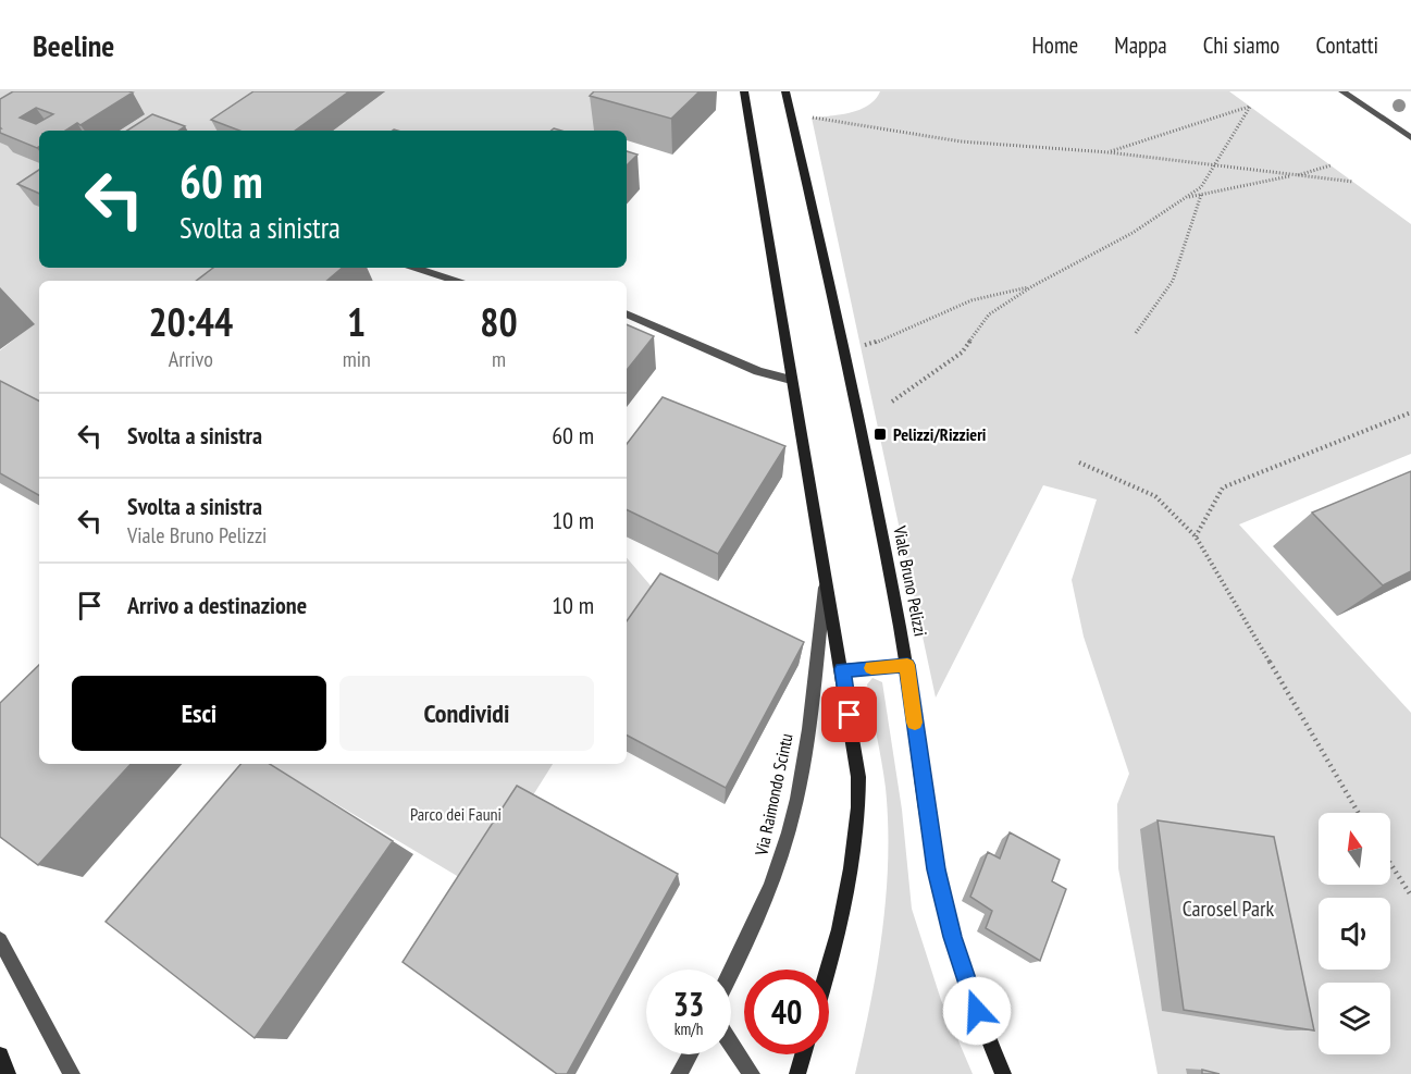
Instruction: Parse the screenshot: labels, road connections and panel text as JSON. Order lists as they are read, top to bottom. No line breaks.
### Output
{"streets":{"street":["Viale Bruno Pelizzi","Via Raimondo Scintu"]},"parks":["Parco dei Fauni","Carosel Park"],"places":{"transit":["Pelizzi/Rizzieri"]},"north":"top","page":{"header":"Beeline","nav":["Home","Mappa","Chi siamo","Contatti"],"turn":["60 m","Svolta a sinistra"],"eta":["20:44","Arrivo","1","min","80","m"],"list":[{"name":"Svolta a sinistra","value":"60 m"},{"name":"Svolta a sinistra","note":"Viale Bruno Pelizzi","value":"10 m"},{"name":"Arrivo a destinazione","value":"10 m"}],"buttons":["Esci","Condividi"],"speed":"33 km/h","limit":"40"}}
